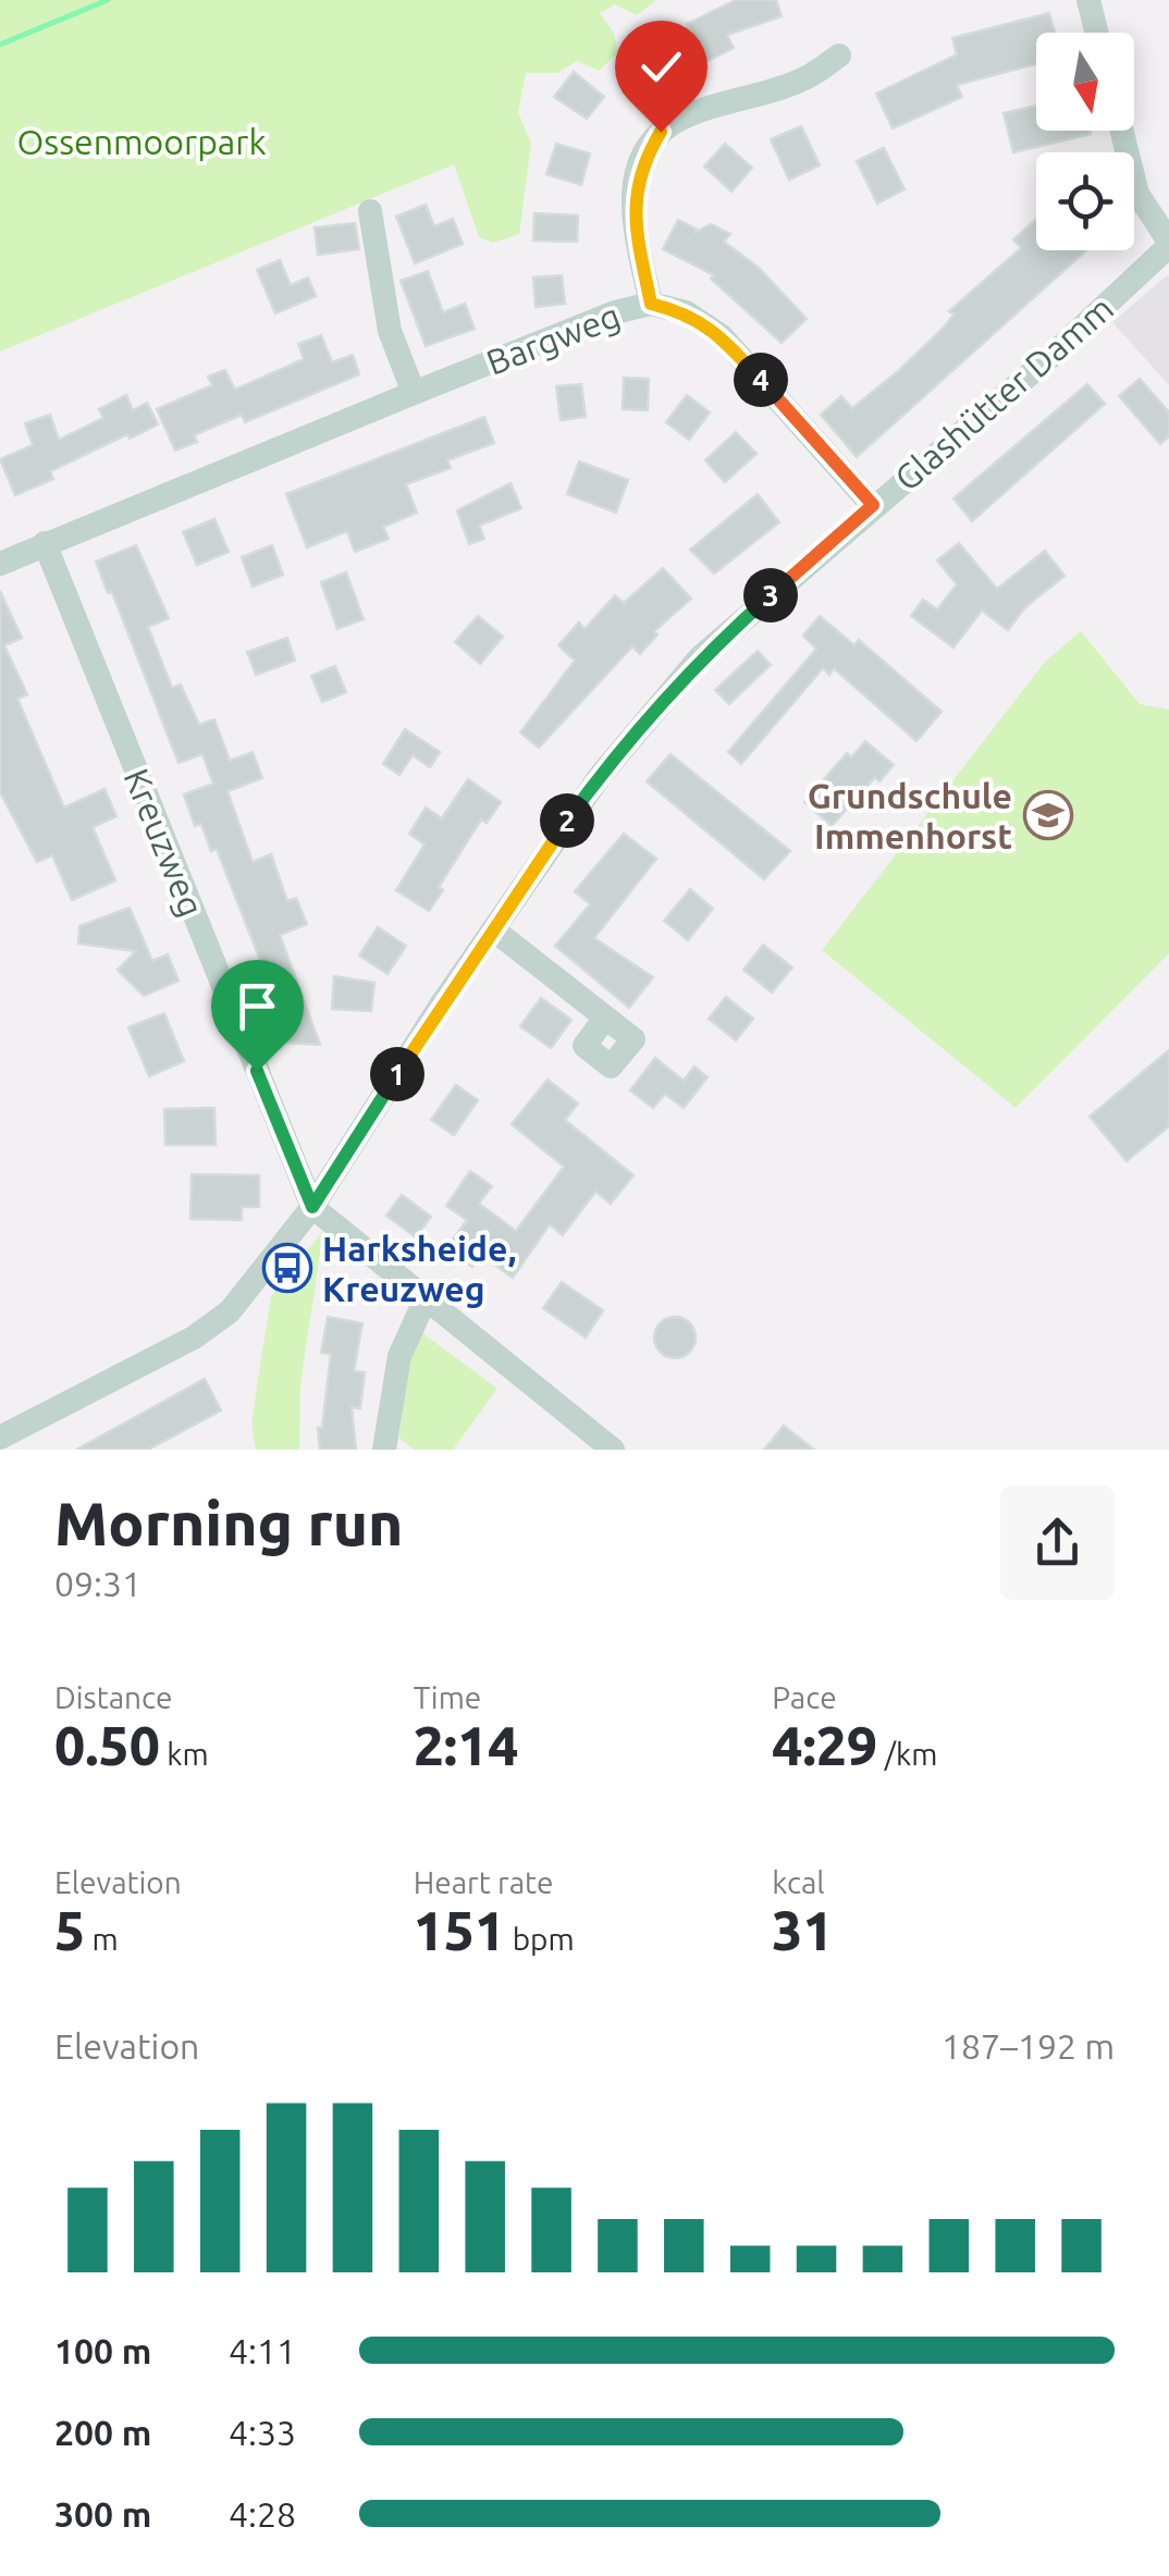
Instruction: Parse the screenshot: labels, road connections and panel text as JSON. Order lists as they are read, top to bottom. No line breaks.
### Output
{"streets":{"street":["Bargweg","Glashütter Damm","Kreuzweg"]},"crossings":[["Bargweg","Glashütter Damm"],["Bargweg","Kreuzweg"],["Glashütter Damm","Kreuzweg"]],"parks":["Ossenmoorpark"],"places":{"school or university":["Grundschule Immenhorst"],"bus stop":["Harksheide, Kreuzweg"]},"north":"bottom","page":{"pins":["4","3","2","1"],"heading":["Morning run","09:31"],"stats":[["Distance","0.50 km"],["Time","2:14"],["Pace","4:29 /km"],["Elevation","5 m"],["Heart rate","151 bpm"],["kcal","31"]],"chart":["Elevation","187–192 m"],"list":[{"name":"100 m","note":"4:11"},{"name":"200 m","note":"4:33"},{"name":"300 m","note":"4:28"}]}}
